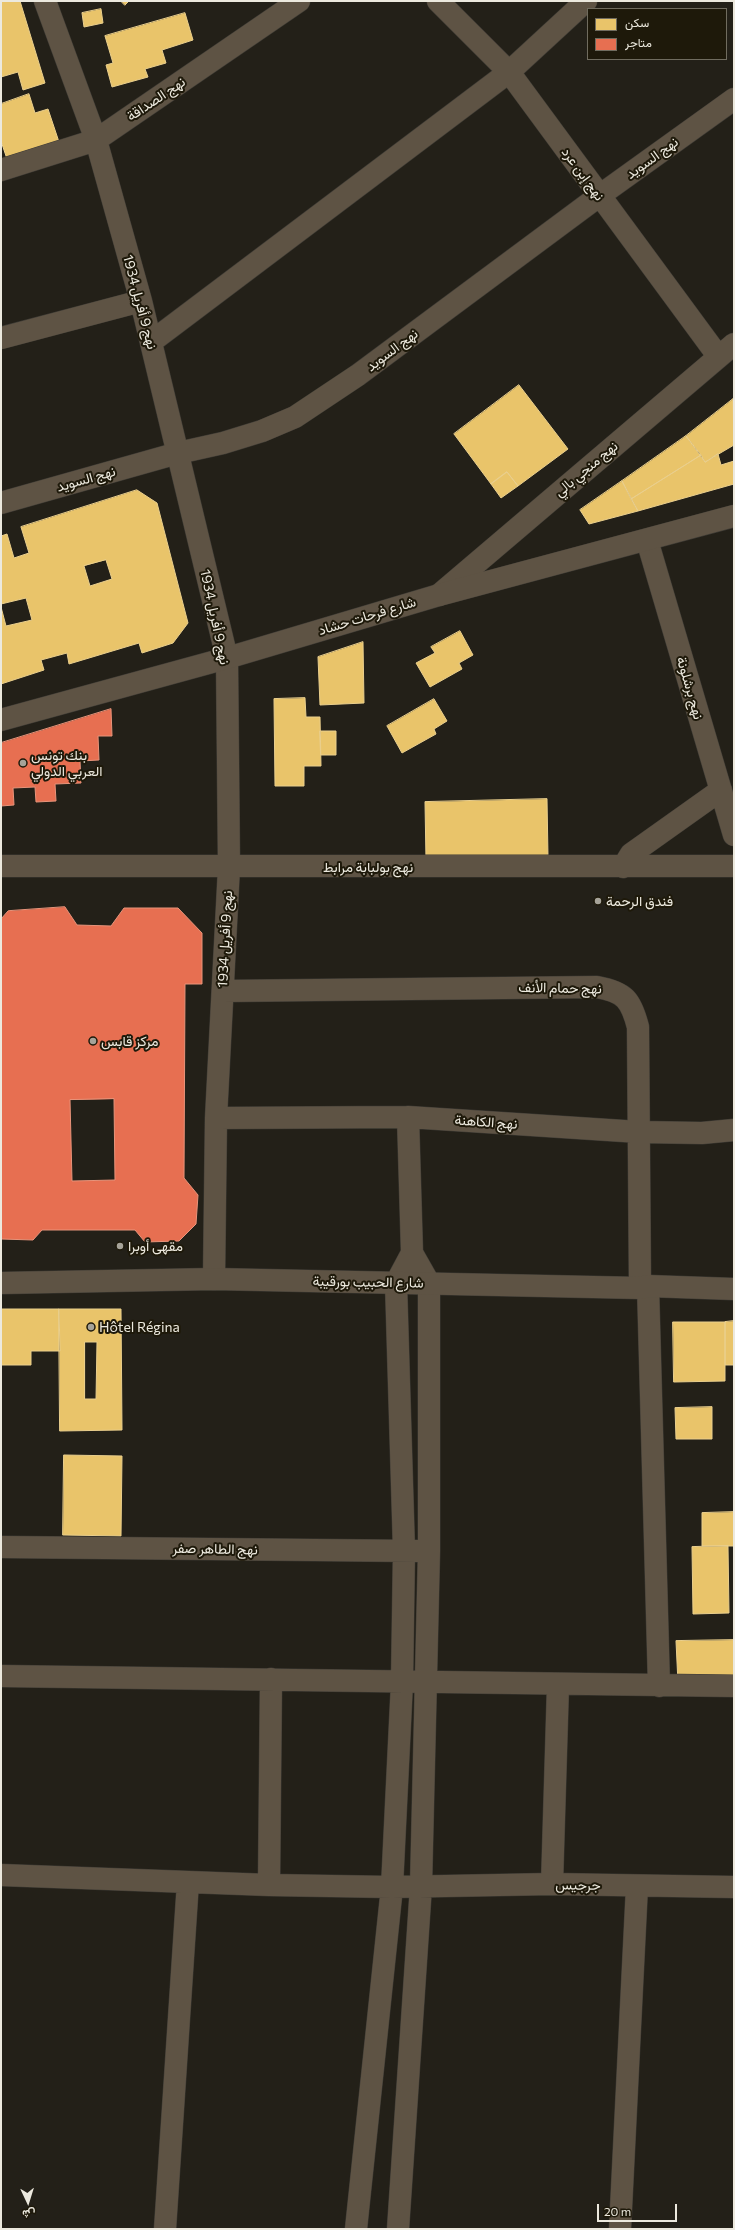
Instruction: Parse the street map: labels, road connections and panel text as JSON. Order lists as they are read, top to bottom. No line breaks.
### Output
{"streets":{"street":["نهج الصداقة","نهج السويد","نهج إبن عرد","نهج 9 أفريل 1934","نهج منجي بالي","شارع فرحات حشاد","نهج برشلونة","نهج بولبابة مرابط","نهج حمام الأنف","نهج الكاهنة","شارع الحبيب بورقيبة","نهج الطاهر صفر","جرجيس"]},"crossings":[["نهج الصداقة","نهج 9 أفريل 1934"],["نهج السويد","نهج إبن عرد"],["نهج السويد","نهج 9 أفريل 1934"],["نهج إبن عرد","نهج منجي بالي"],["نهج 9 أفريل 1934","شارع فرحات حشاد"],["نهج 9 أفريل 1934","نهج بولبابة مرابط"],["نهج 9 أفريل 1934","نهج حمام الأنف"],["نهج 9 أفريل 1934","نهج الكاهنة"],["نهج 9 أفريل 1934","شارع الحبيب بورقيبة"],["نهج منجي بالي","شارع فرحات حشاد"],["شارع فرحات حشاد","نهج برشلونة"],["نهج حمام الأنف","نهج الكاهنة"],["نهج حمام الأنف","شارع الحبيب بورقيبة"]],"places":["بنك تونس العربي الدولي","فندق الرحمة","مركز قابس","مقهى أوبرا","Hôtel Régina"],"legend":["سكن","متاجر"],"scale_bar":"20 m","north":"bottom"}
